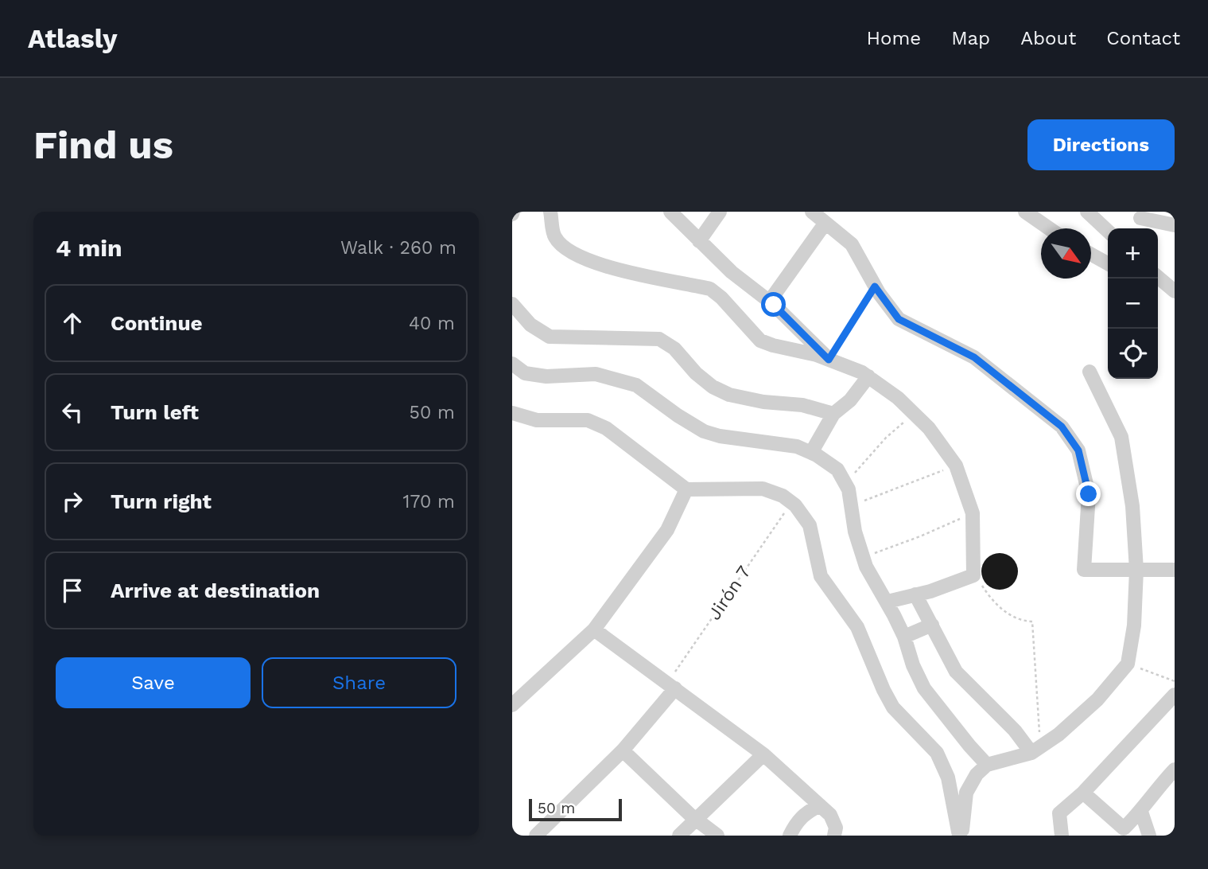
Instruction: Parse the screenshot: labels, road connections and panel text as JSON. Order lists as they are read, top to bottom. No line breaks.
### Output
{"streets":{"path":["Jirón 7"]},"scale_bar":"50 m","north":"bottom right","page":{"header":"Atlasly","nav":["Home","Map","About","Contact"],"buttons":["Directions",["Save","Share"]],"title":"Find us","heading":["4 min","Walk · 260 m"],"map_buttons":["+","−"],"list":[["Continue","40 m"],["Turn left","50 m"],["Turn right","170 m"],"Arrive at destination"],"scale":"50 m"}}
